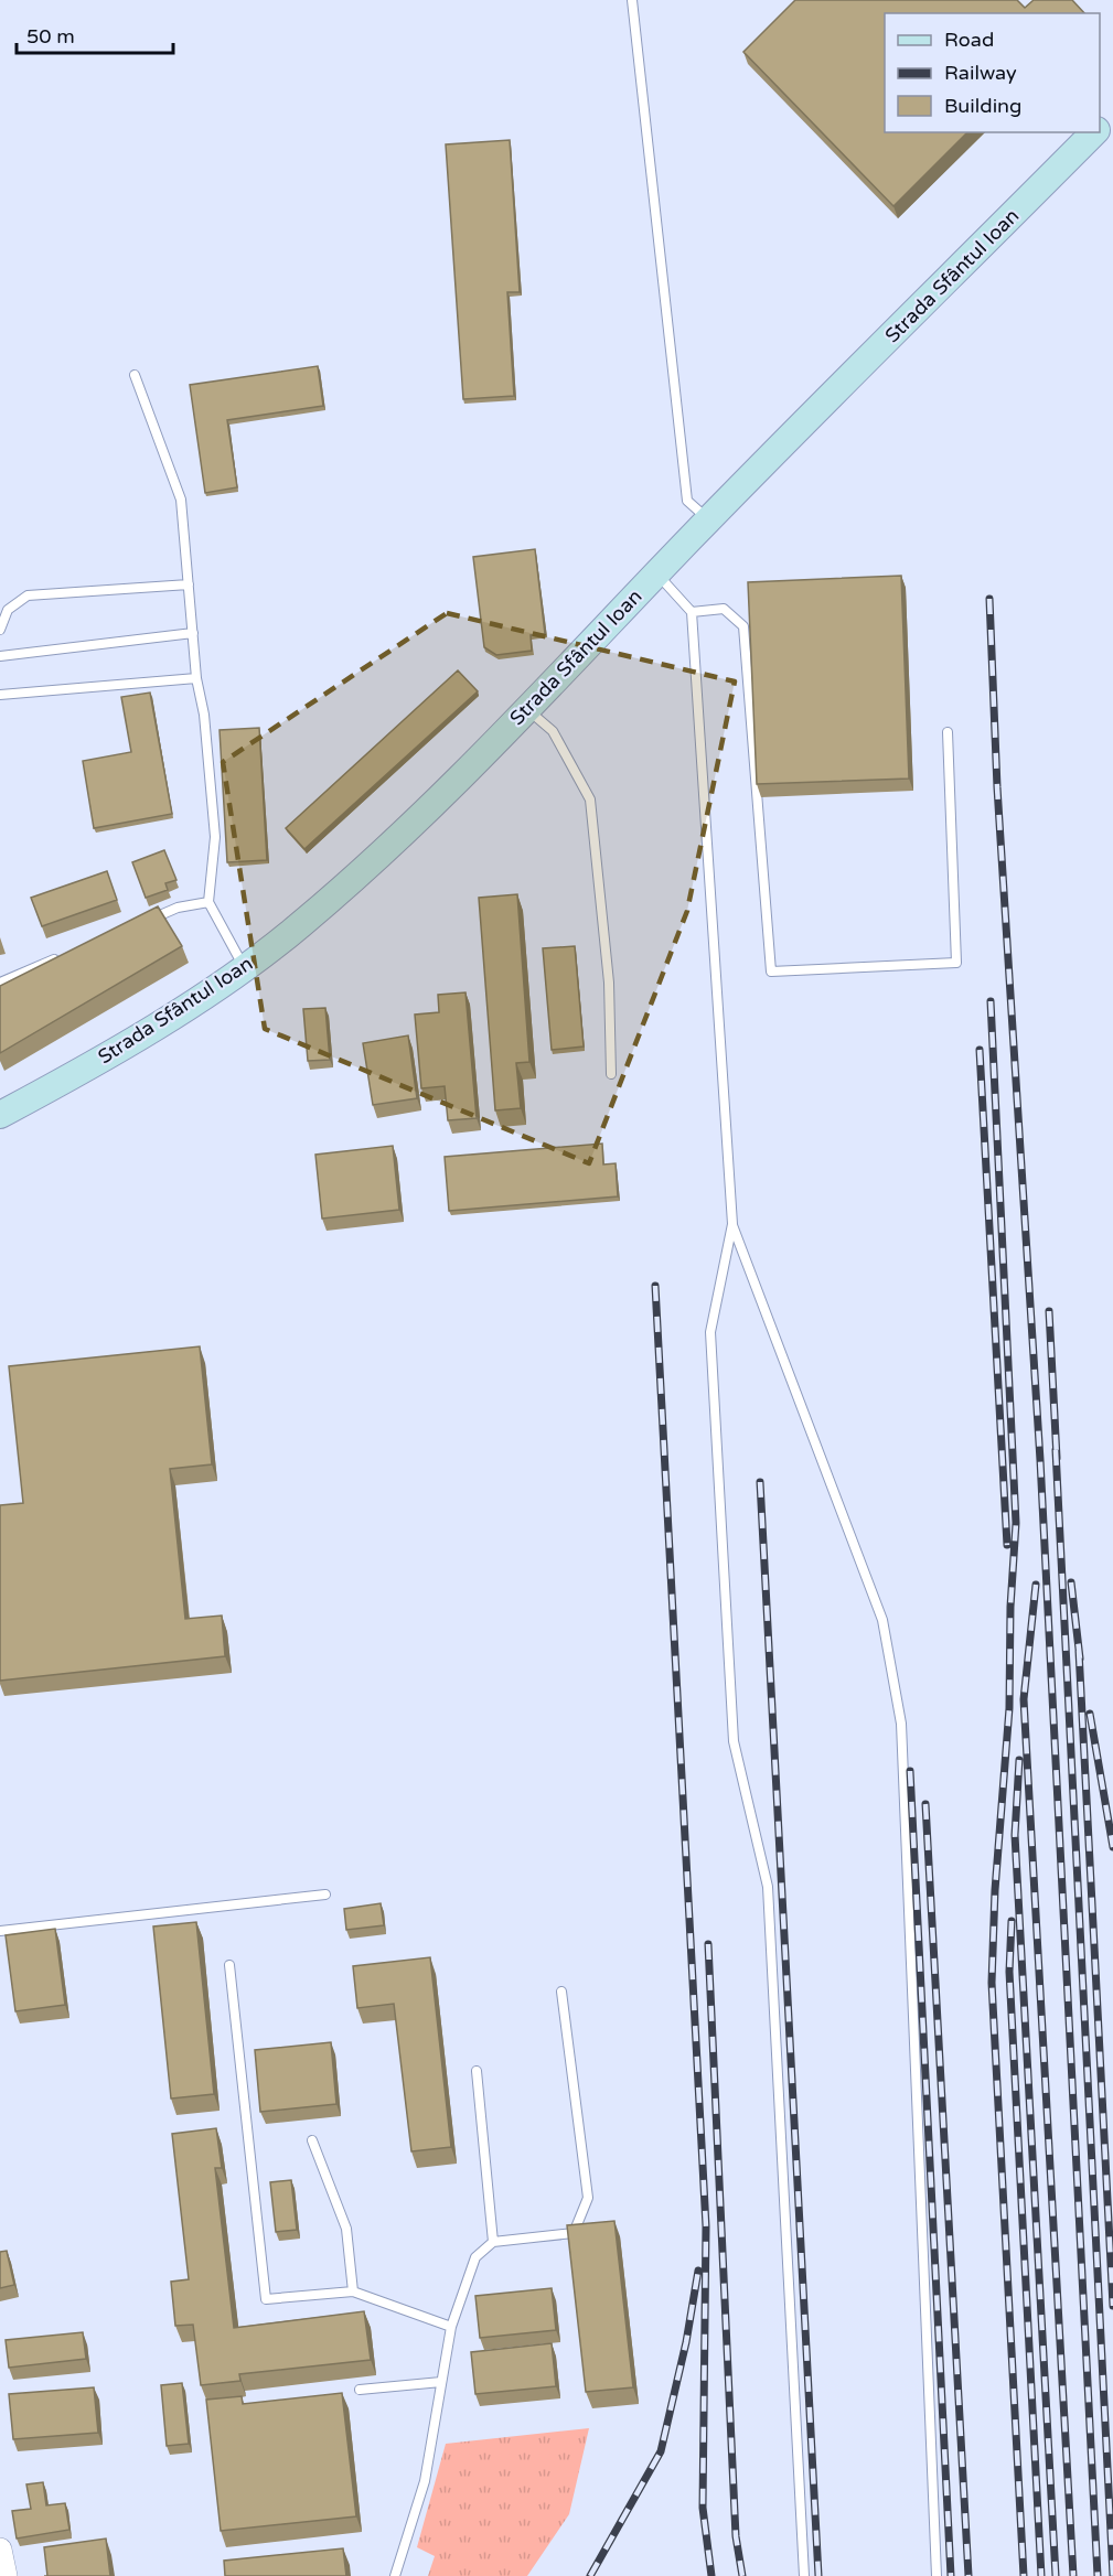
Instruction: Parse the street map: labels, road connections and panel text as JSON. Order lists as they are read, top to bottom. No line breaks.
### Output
{"streets":{"main road":["Strada Sfântul Ioan"]},"legend":["Road","Railway","Building"],"scale_bar":"50 m"}
